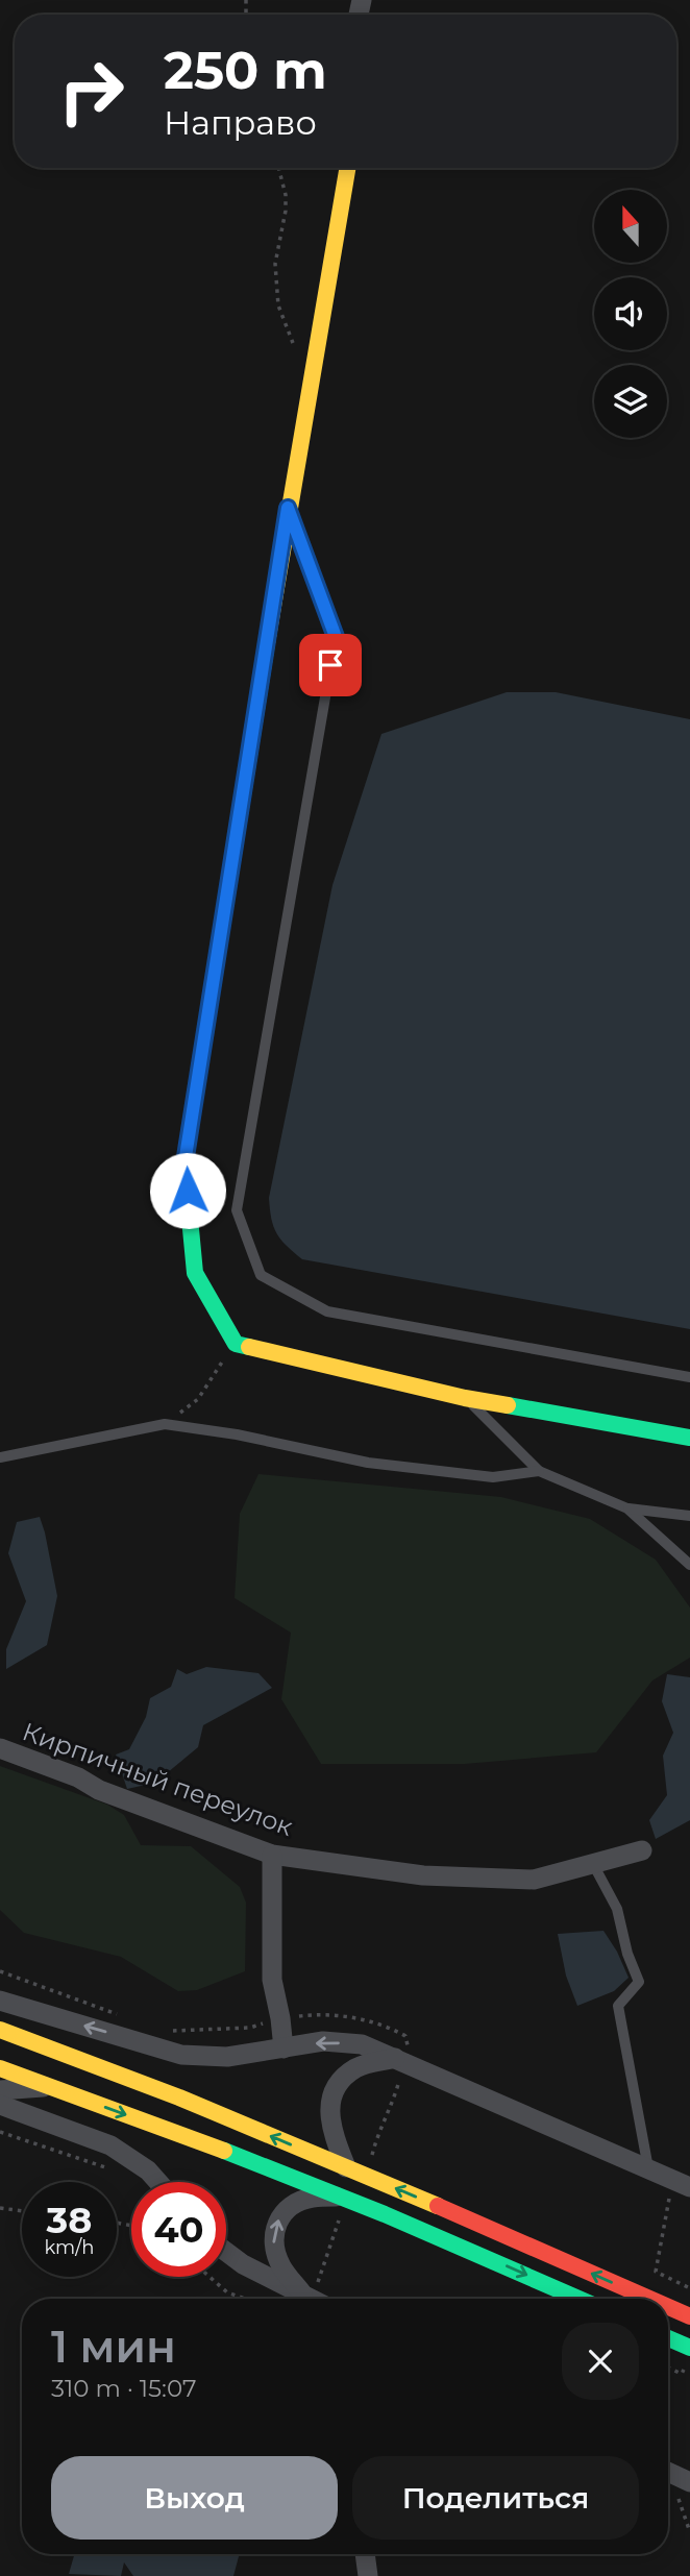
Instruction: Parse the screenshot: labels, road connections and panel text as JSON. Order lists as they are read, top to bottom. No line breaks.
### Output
{"streets":{"street":["Кирпичный переулок"]},"north":"top","page":{"turn":["250 m","Направо"],"speed":"38 km/h","limit":"40","heading":["1 мин","310 m · 15:07"],"buttons":["Выход","Поделиться"]}}
